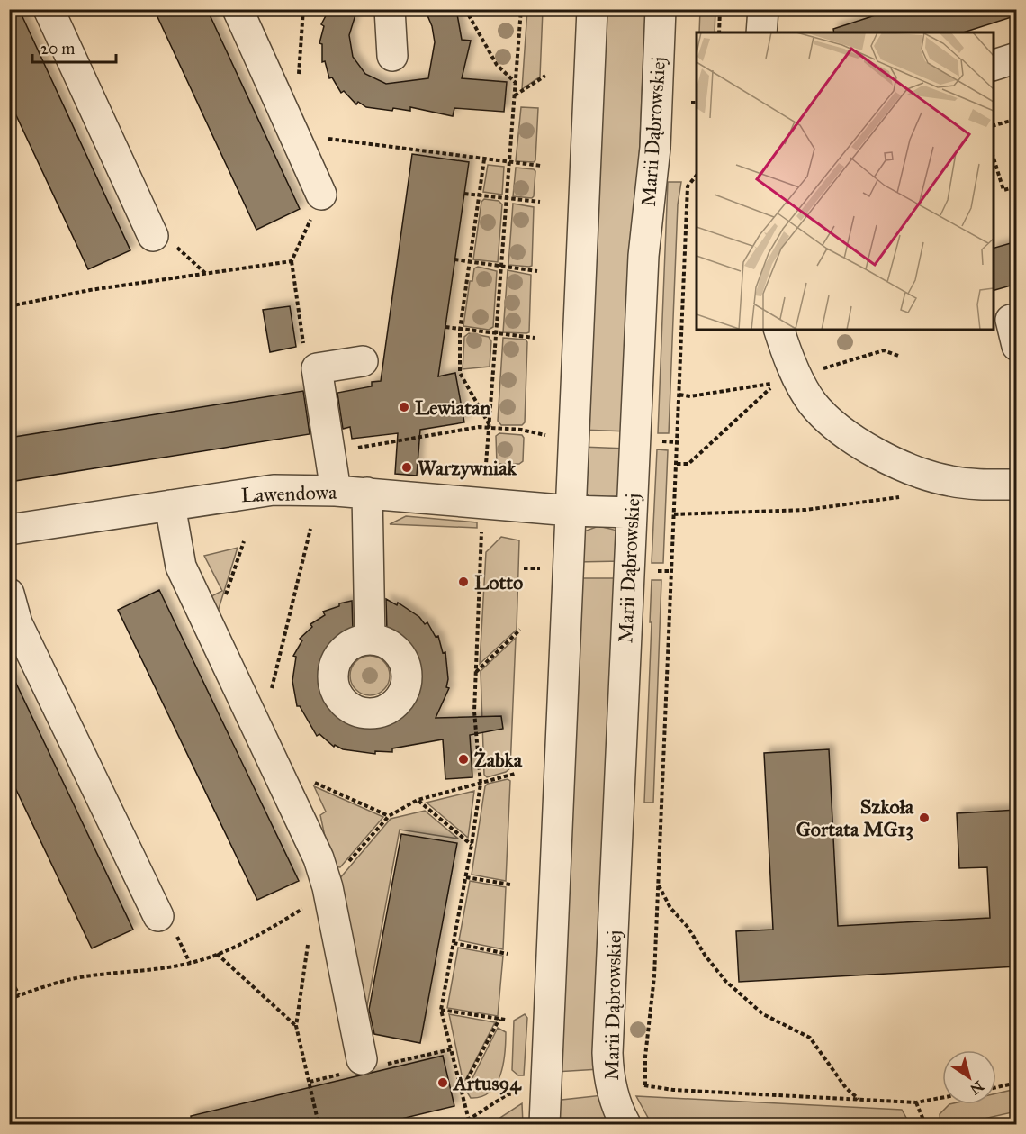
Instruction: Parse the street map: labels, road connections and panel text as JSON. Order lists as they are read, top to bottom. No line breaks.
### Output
{"streets":{"street":["Marii Dąbrowskiej","Lawendowa"]},"crossings":[["Marii Dąbrowskiej","Lawendowa"]],"places":["Lewiatan","Warzywniak","Lotto","Żabka","Szkoła Gortata MG13","Artus94"],"scale_bar":"20 m","north":"bottom right"}
